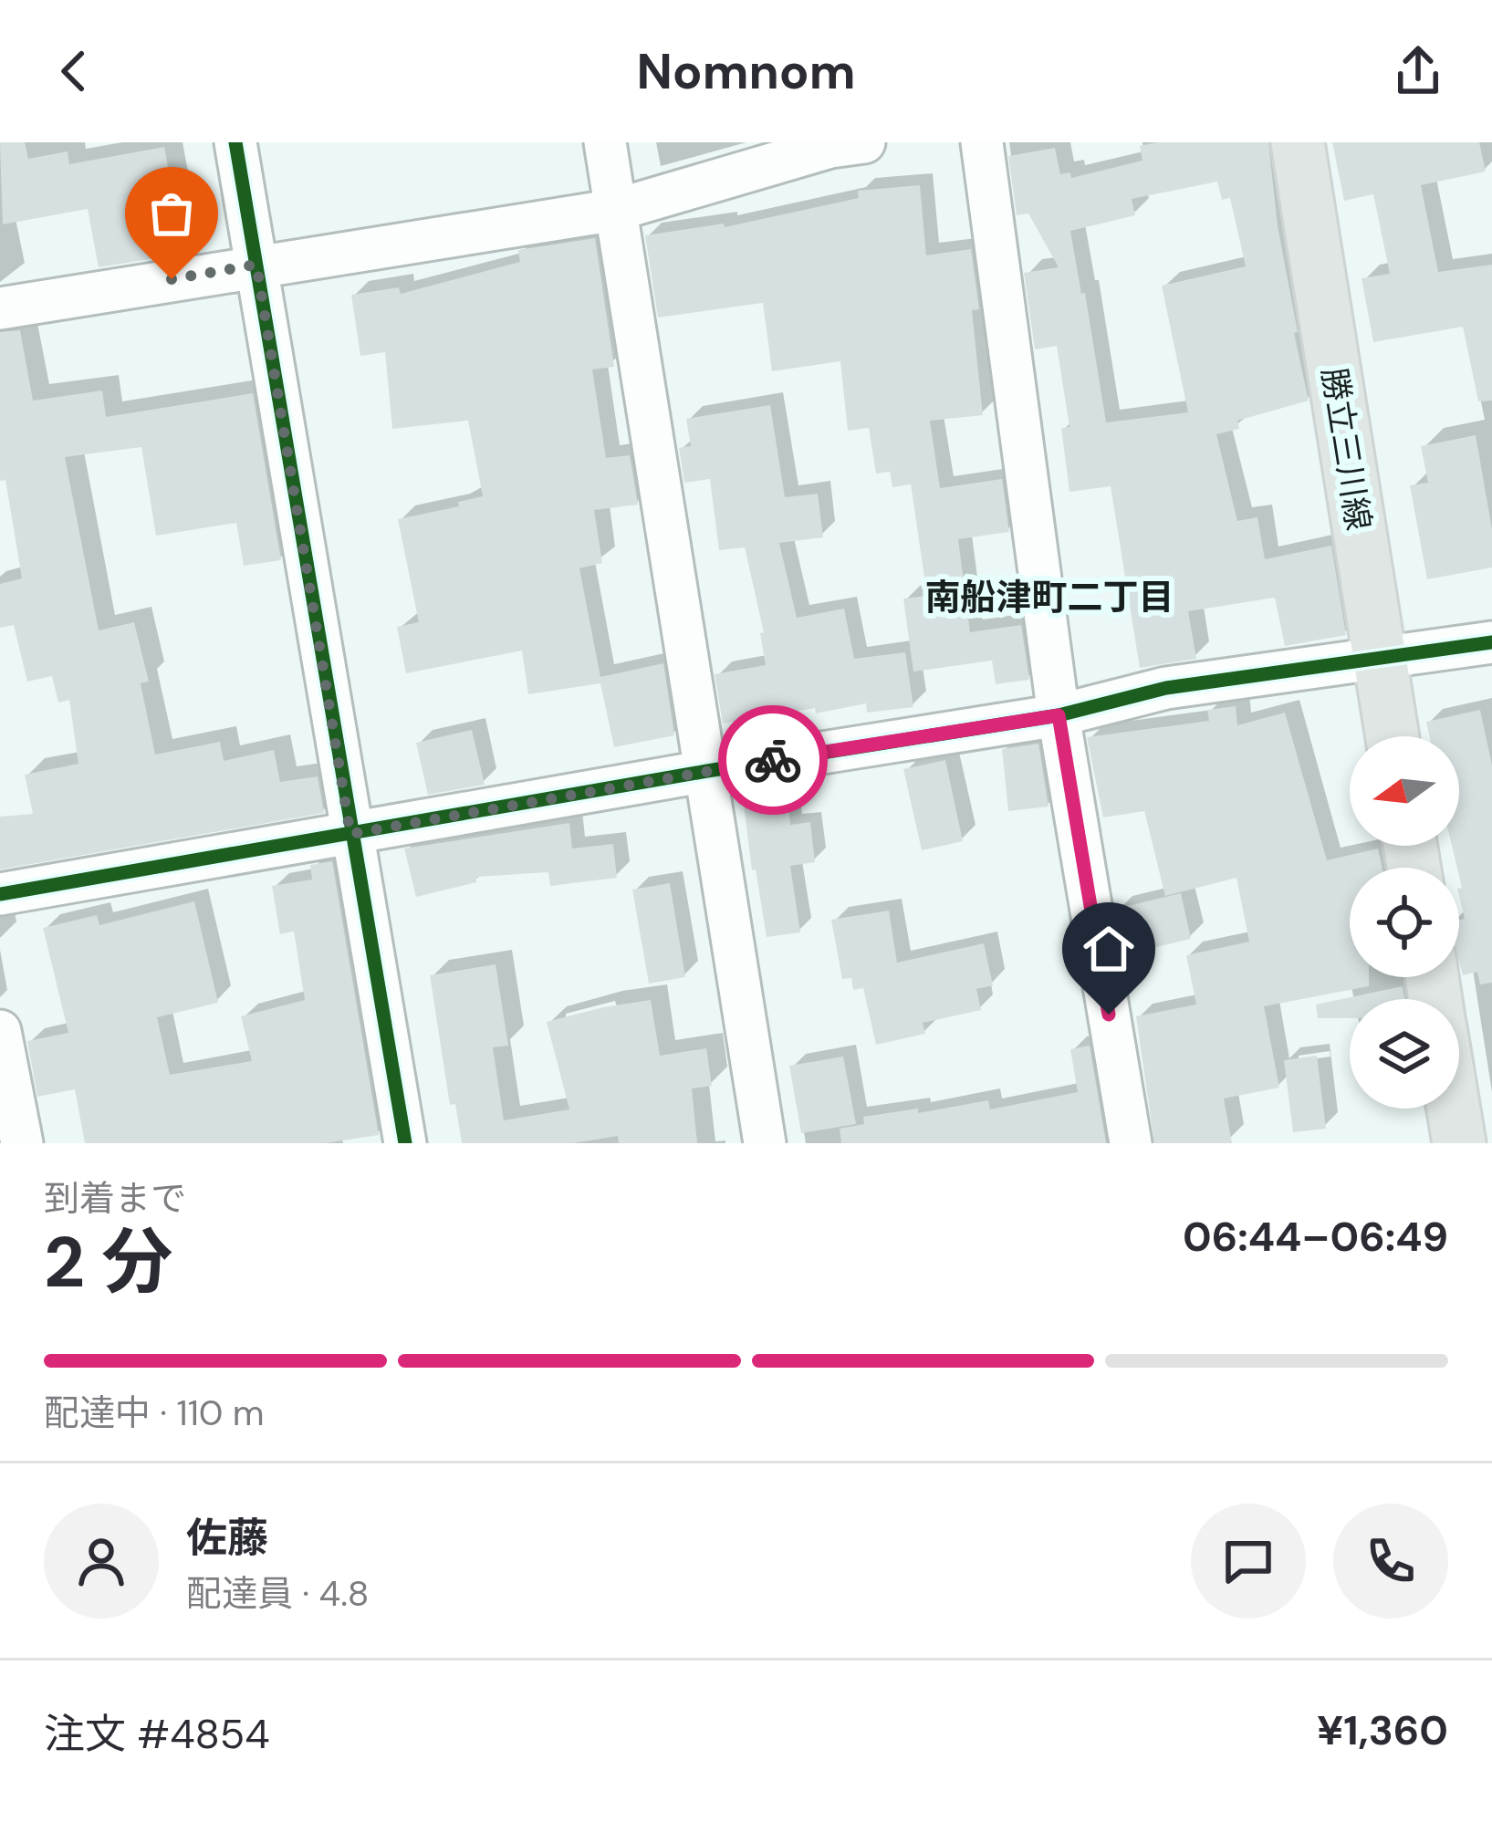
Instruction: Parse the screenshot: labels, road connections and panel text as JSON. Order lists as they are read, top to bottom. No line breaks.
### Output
{"streets":{"main road":["勝立三川線"]},"districts":["南船津町二丁目"],"north":"left","page":{"header":"Nomnom","heading":["2 分","到着まで","06:44–06:49"],"panel":["佐藤","配達員 · 4.8","注文 #4854","¥1,360"],"bar":"配達中 · 110 m"}}
